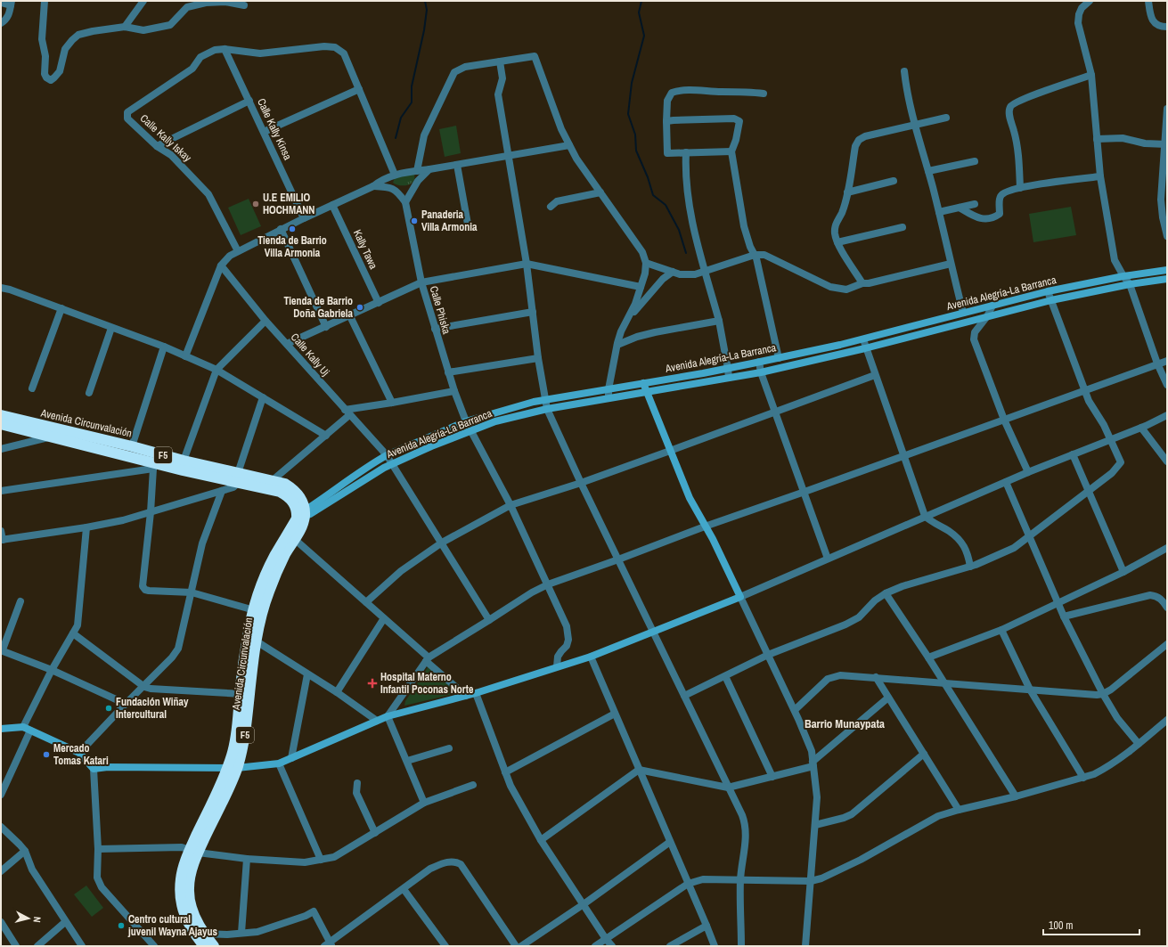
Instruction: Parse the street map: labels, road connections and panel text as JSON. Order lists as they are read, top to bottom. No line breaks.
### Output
{"streets":{"highway":["Avenida Circunvalación","F5"],"main road":["Avenida Alegría-La Barranca"],"street":["Calle Kally Kinsa","Calle Kally Iskay","Kally Tawa","Calle Phiska","Calle Kally Uj"]},"crossings":[["Calle Kally Kinsa","Calle Kally Iskay"],["Avenida Alegría-La Barranca","Calle Phiska"],["Avenida Alegría-La Barranca","Calle Kally Uj"],["Avenida Alegría-La Barranca","Avenida Circunvalación"]],"districts":["Barrio Munaypata"],"places":{"other":["U.E EMILIO HOCHMANN","Panaderia Villa Armonia","Tienda de Barrio Villa Armonia","Tienda de Barrio Doña Gabriela","Fundación Wiñay Intercultural","Mercado Tomas Katari","Centro cultural juvenil Wayna Ajayus"],"health":["Hospital Materno Infantil Poconas Norte"]},"scale_bar":"100 m","north":"right"}
